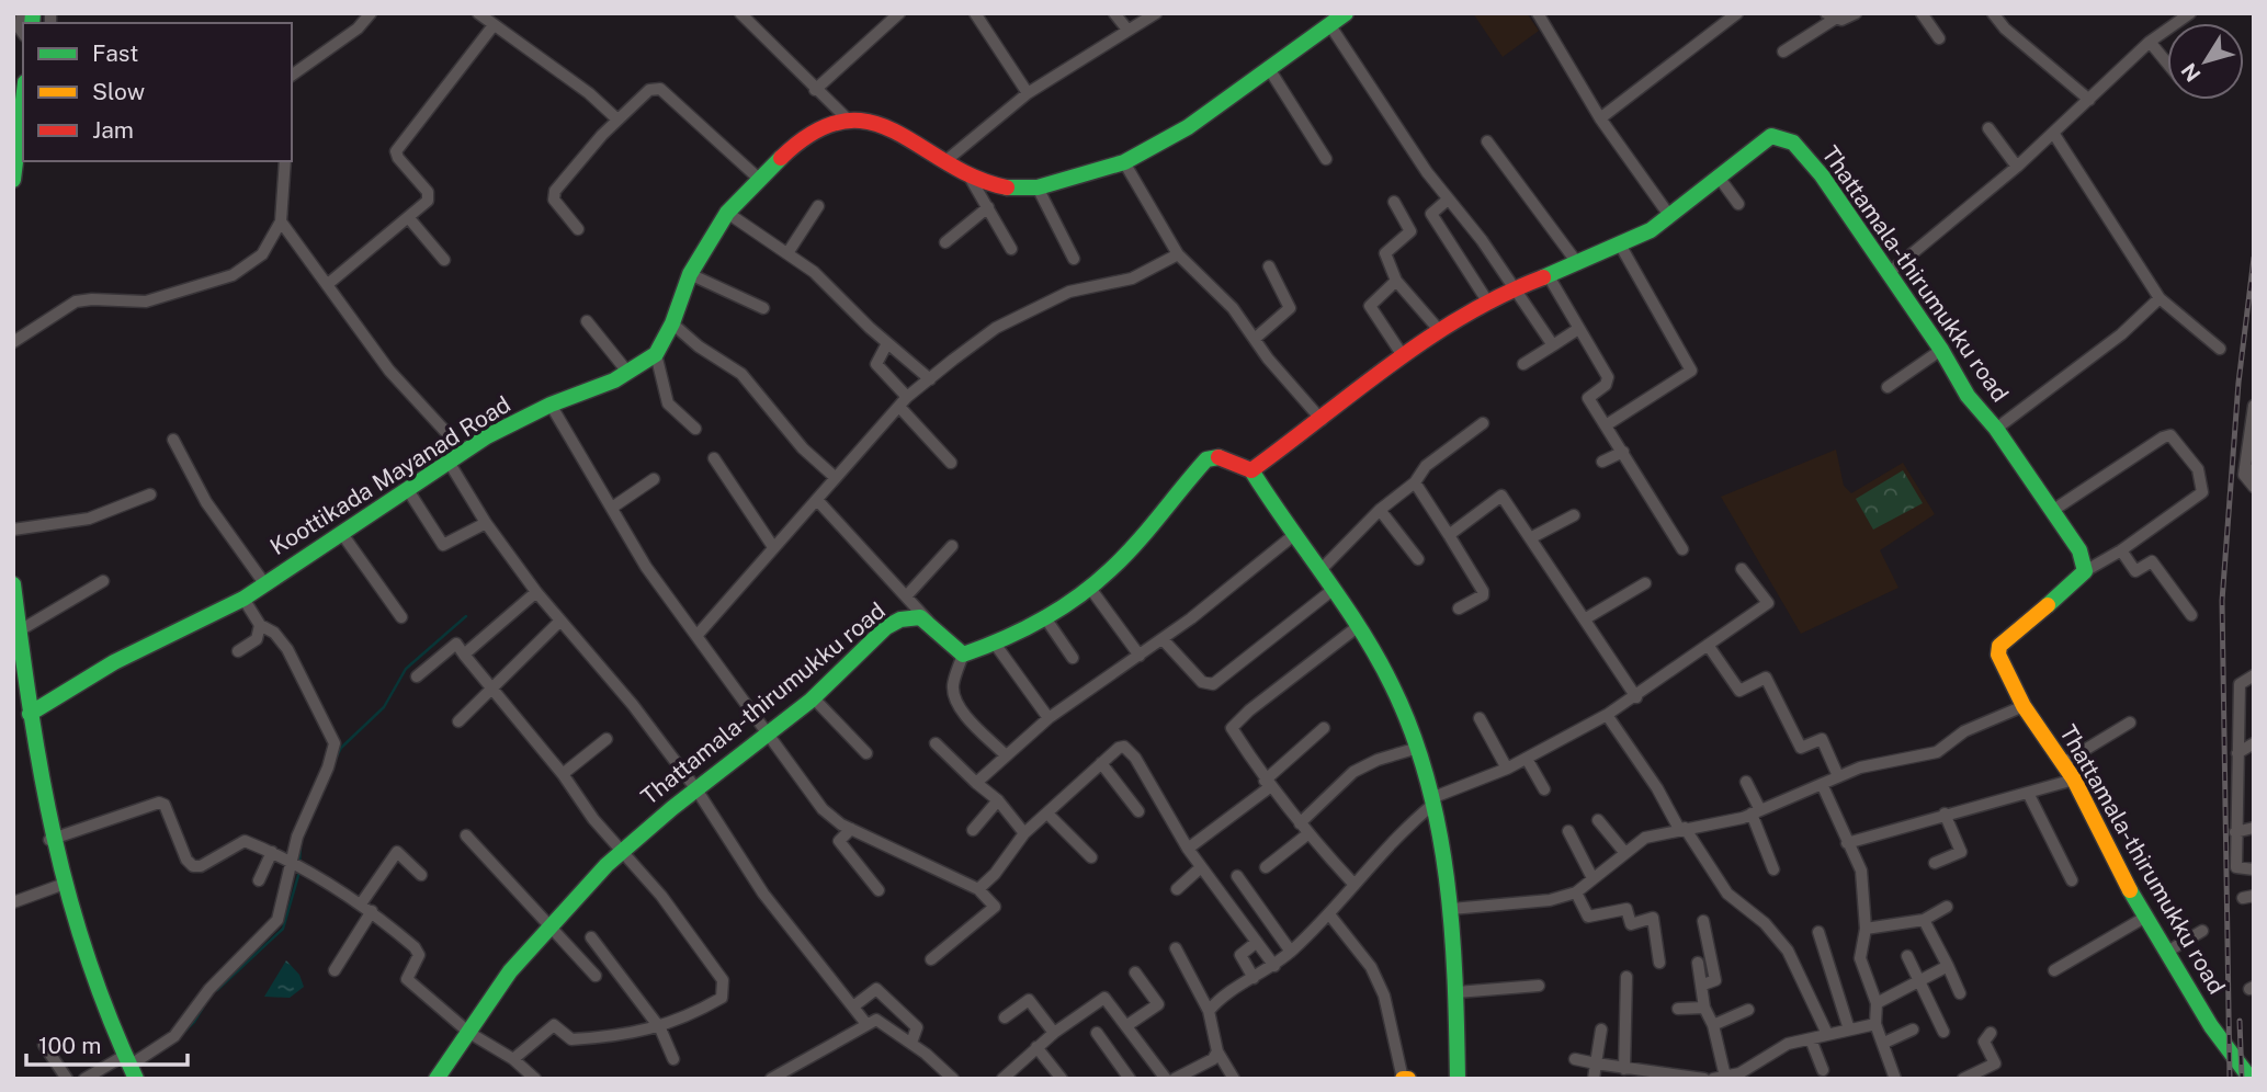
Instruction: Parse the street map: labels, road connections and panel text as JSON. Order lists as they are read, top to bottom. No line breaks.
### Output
{"streets":{"street":["Thattamala-thirumukku road","Koottikada Mayanad Road"]},"legend":["Fast","Slow","Jam"],"scale_bar":"100 m","north":"bottom left"}
